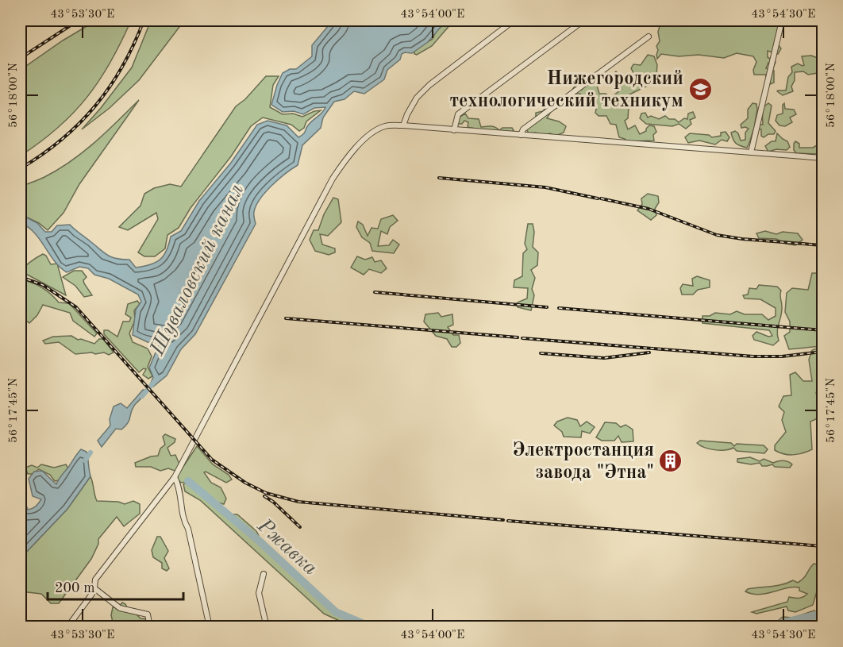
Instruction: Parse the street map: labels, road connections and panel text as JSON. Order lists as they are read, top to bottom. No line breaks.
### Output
{"water":["Шуваловский канал","Ржавка"],"places":{"school or university":["Нижегородский технологический техникум"],"building":["Электростанция завода \"Этна\""]},"scale_bar":"200 m","coordinates":["43°53'30\"E","43°54'00\"E","43°54'30\"E","56°18'00\"N","56°17'45\"N"]}
